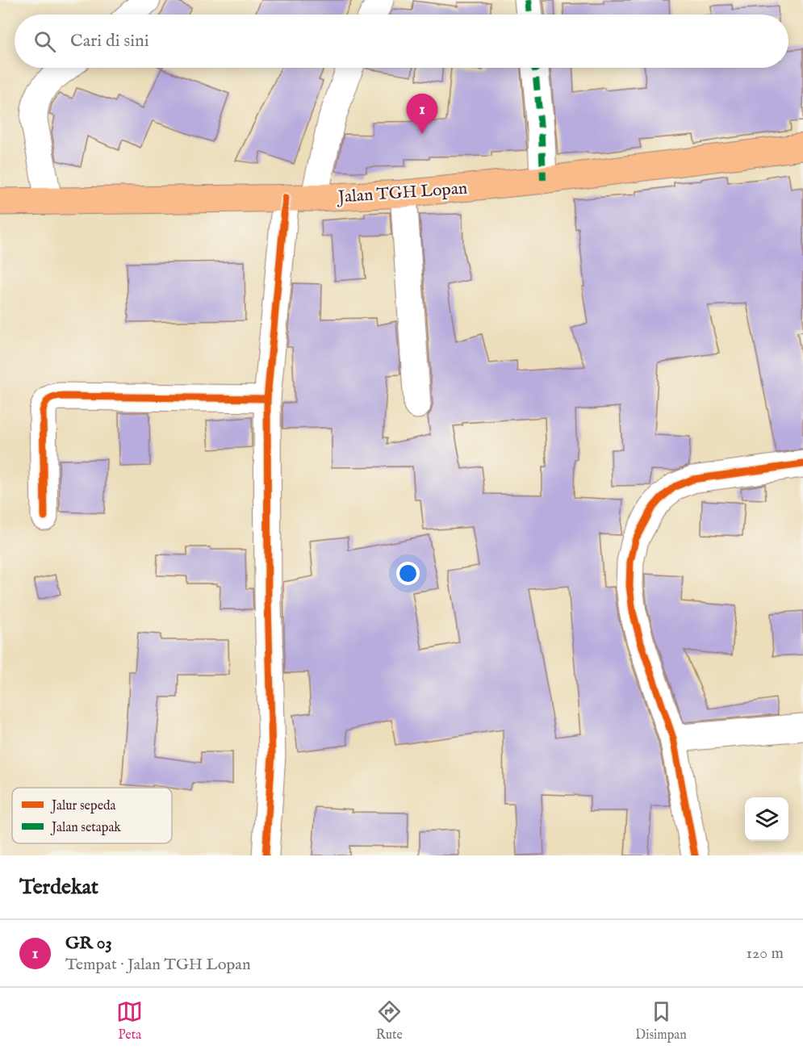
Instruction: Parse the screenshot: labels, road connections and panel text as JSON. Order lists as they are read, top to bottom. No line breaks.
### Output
{"streets":{"highway":["Jalan TGH Lopan"]},"legend":["Jalur sepeda","Jalan setapak"],"page":{"search":"Cari di sini","pins":"1","heading":"Terdekat","list":[{"mark":"1","name":"GR 03","note":"Tempat · Jalan TGH Lopan","value":"120 m"}],"nav":["Peta","Rute","Disimpan"]}}
